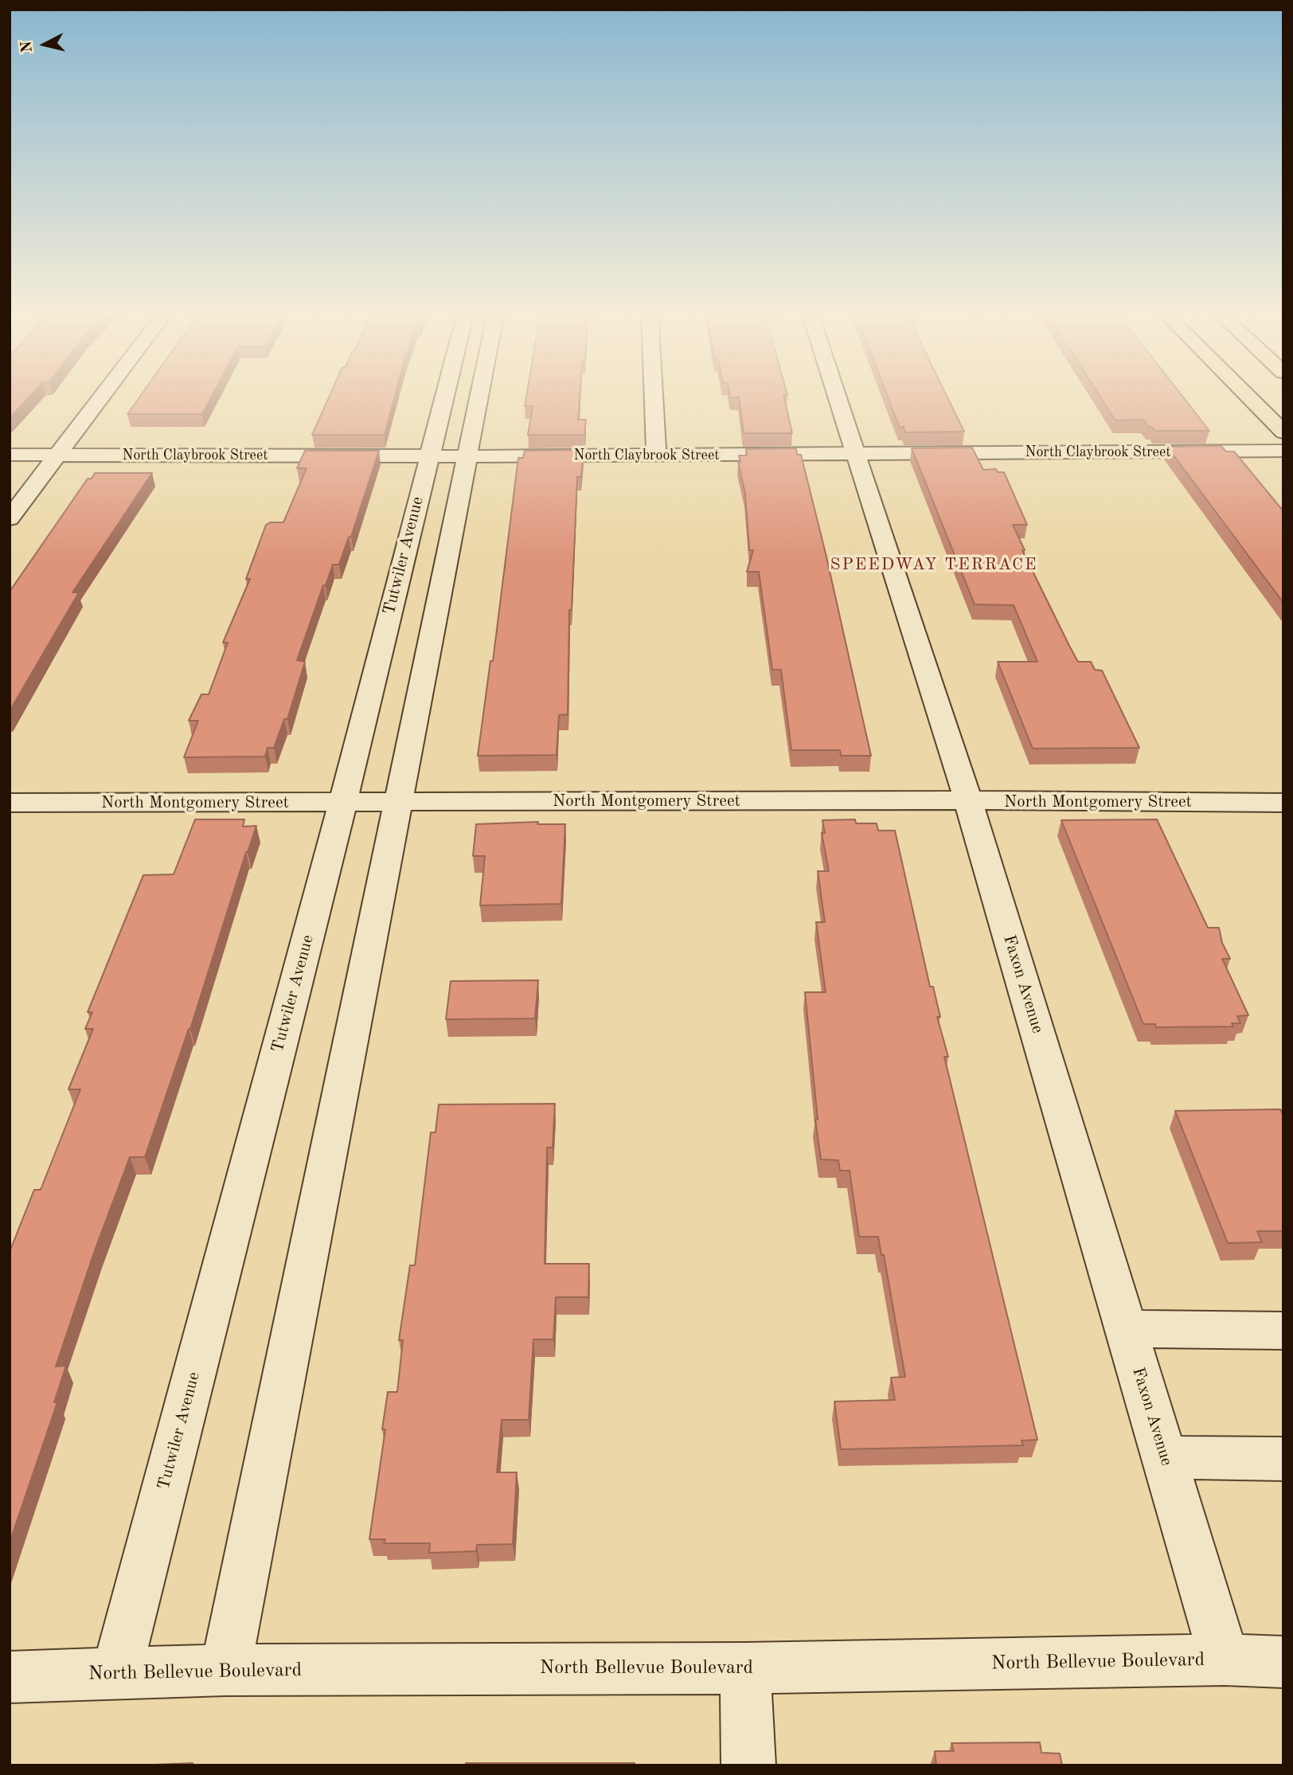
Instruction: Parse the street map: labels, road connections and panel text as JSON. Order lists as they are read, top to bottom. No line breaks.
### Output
{"streets":{"street":["North Claybrook Street","Tutwiler Avenue","North Montgomery Street","Faxon Avenue","North Bellevue Boulevard"]},"crossings":[["North Claybrook Street","Tutwiler Avenue"],["North Claybrook Street","Faxon Avenue"],["Tutwiler Avenue","North Montgomery Street"],["Tutwiler Avenue","North Bellevue Boulevard"],["North Montgomery Street","Faxon Avenue"],["Faxon Avenue","North Bellevue Boulevard"]],"districts":["SPEEDWAY TERRACE"],"north":"left"}
